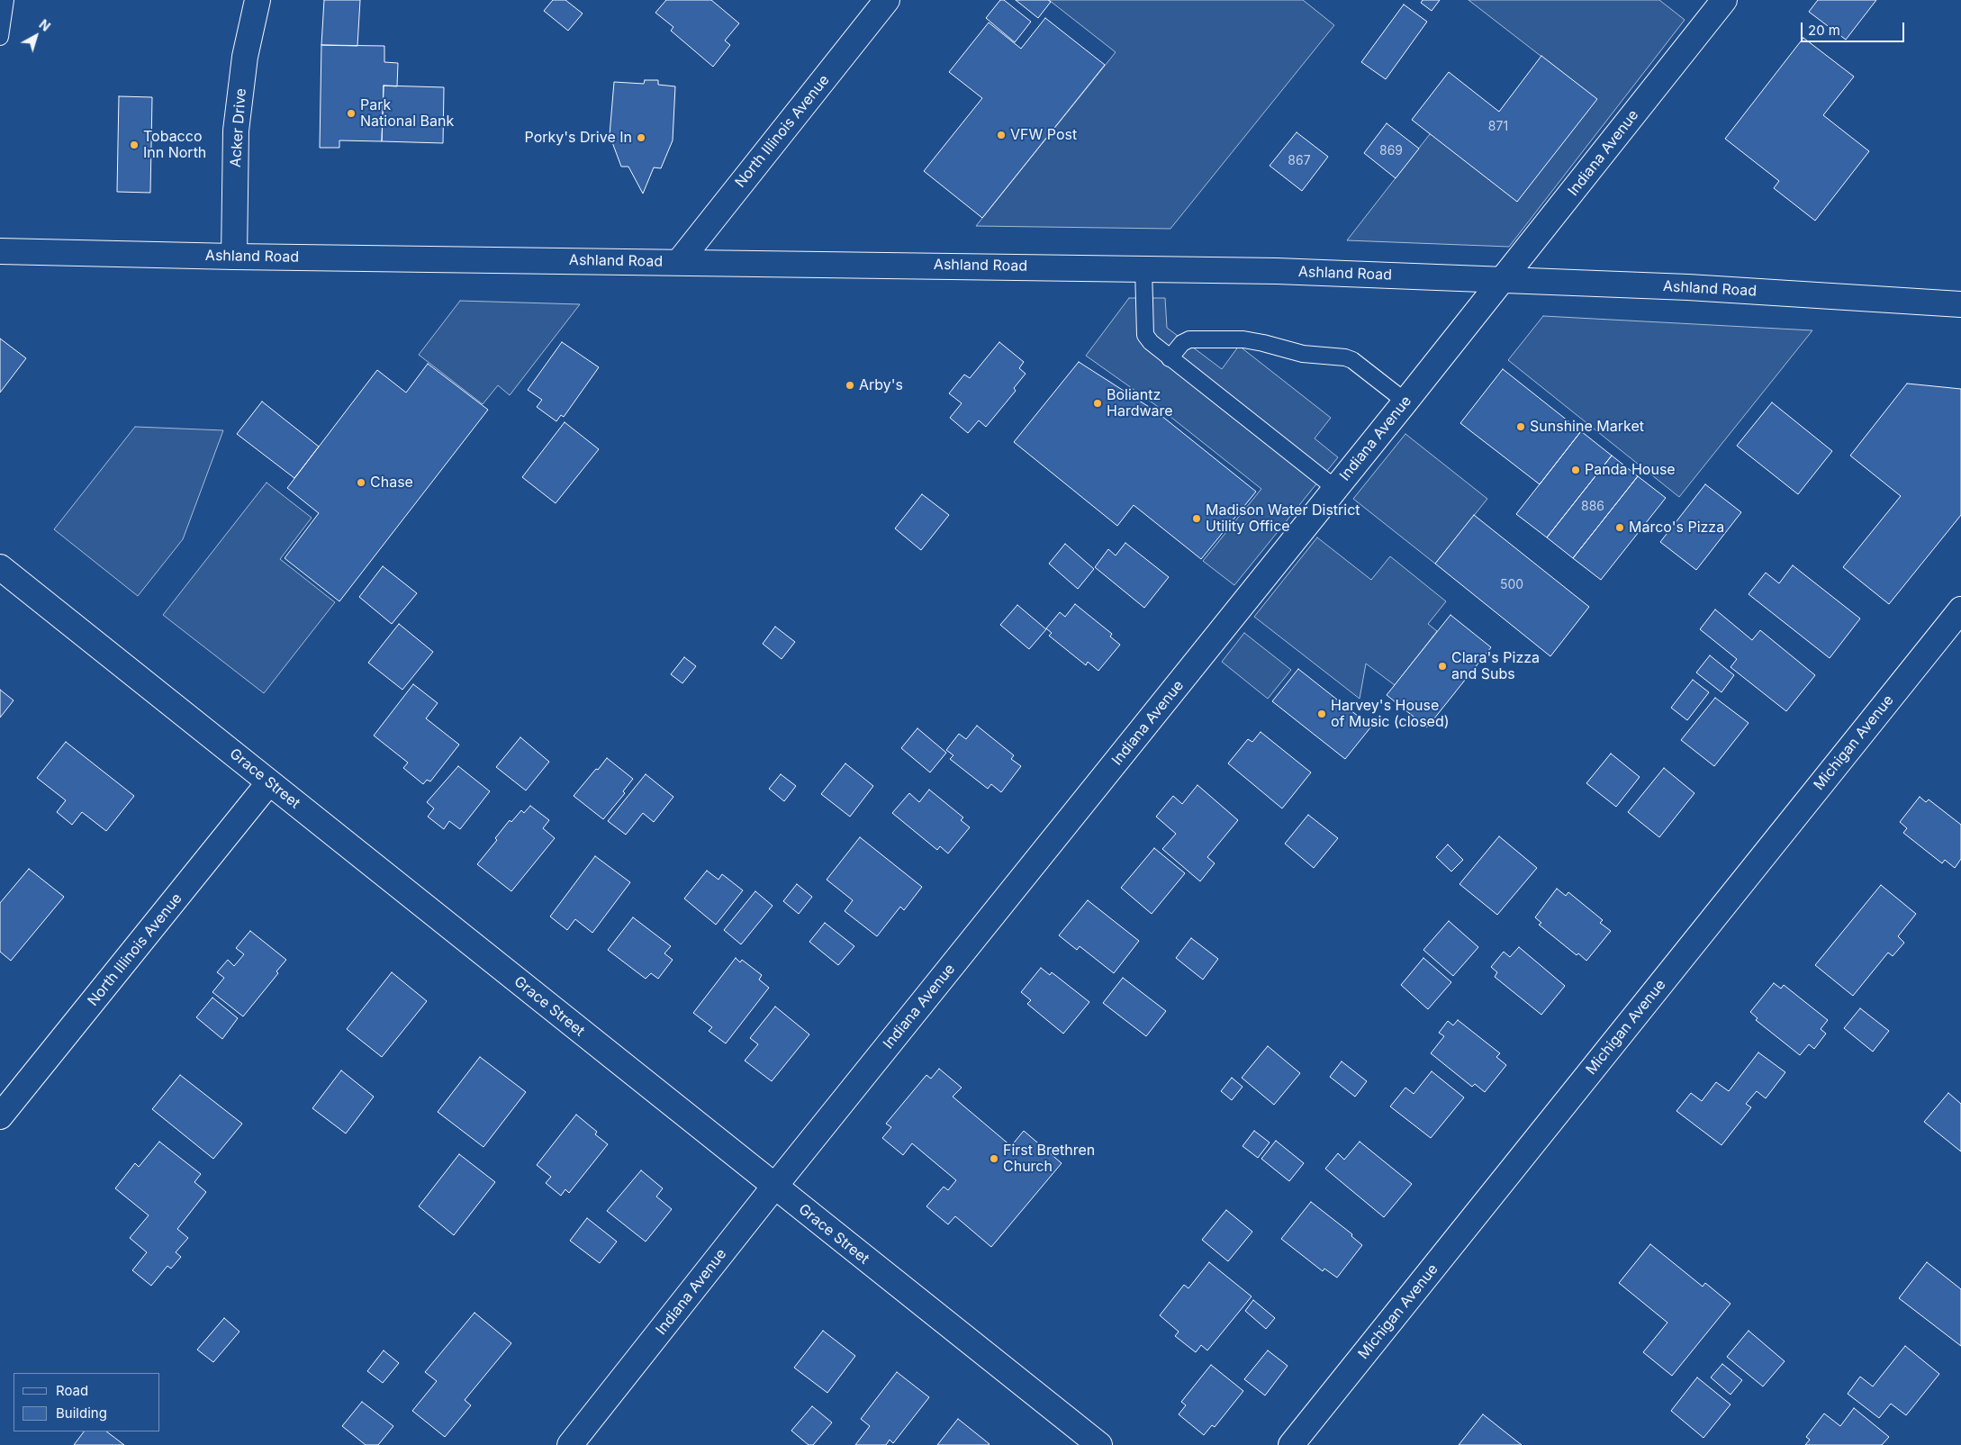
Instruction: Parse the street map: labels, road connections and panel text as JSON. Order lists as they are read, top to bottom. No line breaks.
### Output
{"streets":{"street":["Acker Drive","North Illinois Avenue","Indiana Avenue","Ashland Road","Michigan Avenue","Grace Street"]},"crossings":[["Acker Drive","Ashland Road"],["North Illinois Avenue","Ashland Road"],["North Illinois Avenue","Grace Street"],["Indiana Avenue","Ashland Road"],["Indiana Avenue","Grace Street"]],"places":["Park National Bank","VFW Post","Porky's Drive In","Tobacco Inn North","Arby's","Boliantz Hardware","Sunshine Market","Panda House","Chase","Madison Water District Utility Office","Marco's Pizza","Clara's Pizza and Subs","Harvey's House of Music (closed)","First Brethren Church"],"house_numbers":["871","869","867","886","500"],"legend":["Road","Building"],"scale_bar":"20 m","north":"top right"}
